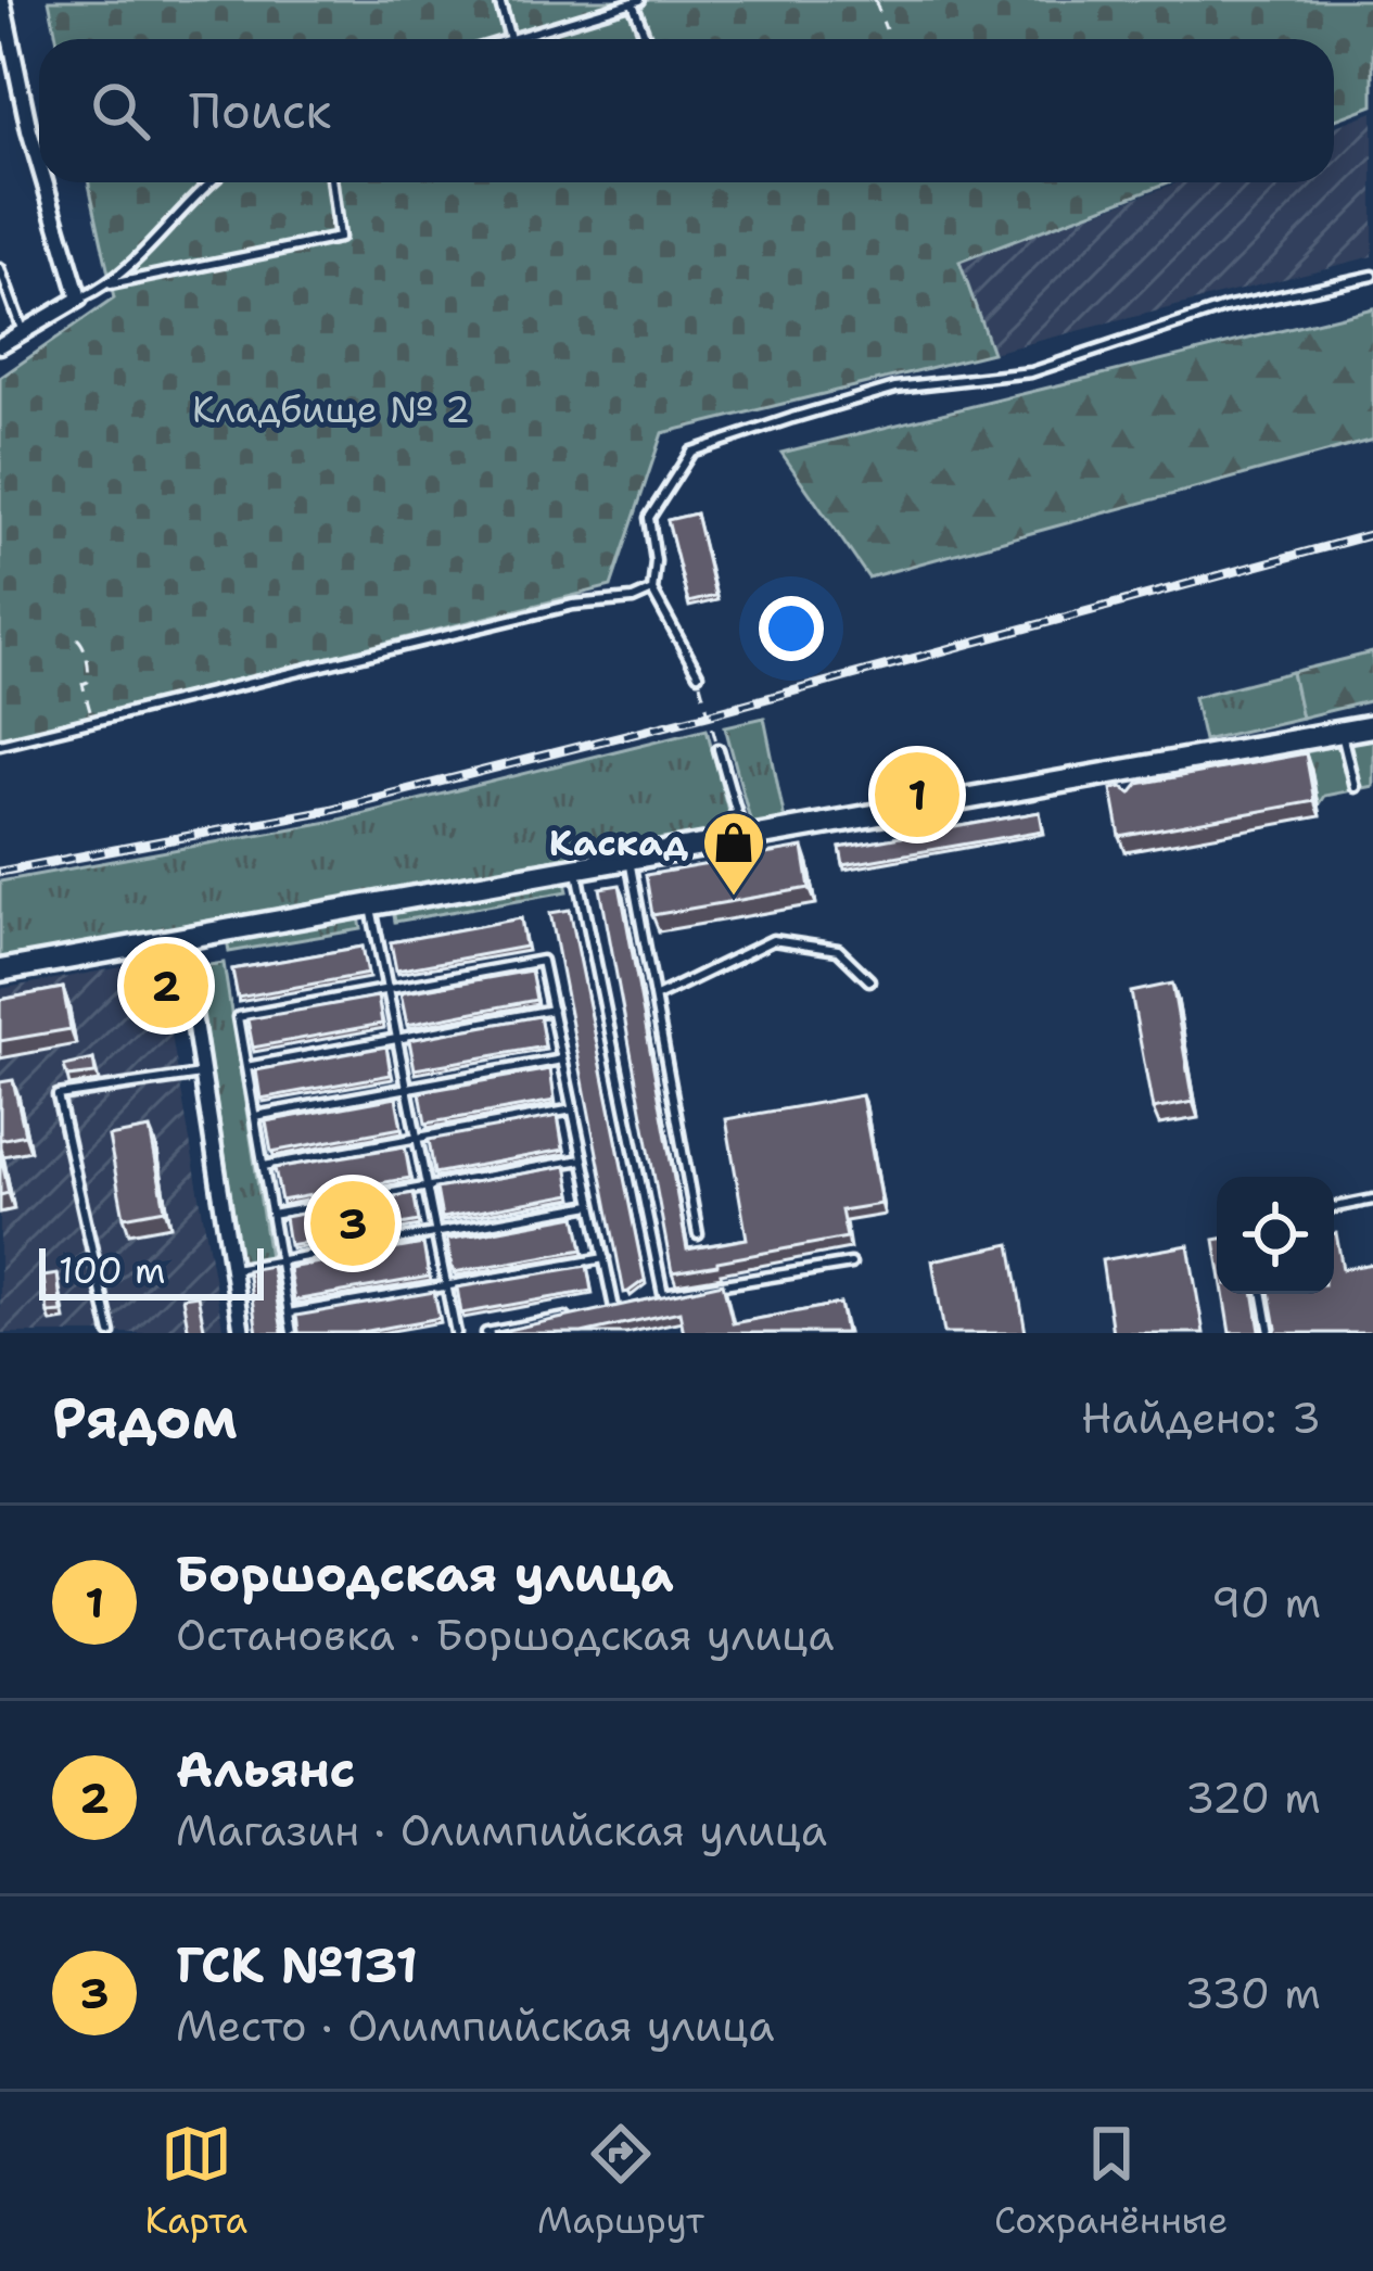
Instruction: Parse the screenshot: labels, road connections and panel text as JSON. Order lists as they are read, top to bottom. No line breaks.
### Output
{"parks":["Кладбище № 2"],"places":{"shop":["Каскад"]},"scale_bar":"100 m","page":{"search":"Поиск","pins":["1","2","3"],"scale":"100 m","heading":["Рядом","Найдено: 3"],"list":[{"mark":"1","name":"Боршодская улица","note":"Остановка · Боршодская улица","value":"90 m"},{"mark":"2","name":"Альянс","note":"Магазин · Олимпийская улица","value":"320 m"},{"mark":"3","name":"ГСК №131","note":"Место · Олимпийская улица","value":"330 m"}],"nav":["Карта","Маршрут","Сохранённые"]}}
